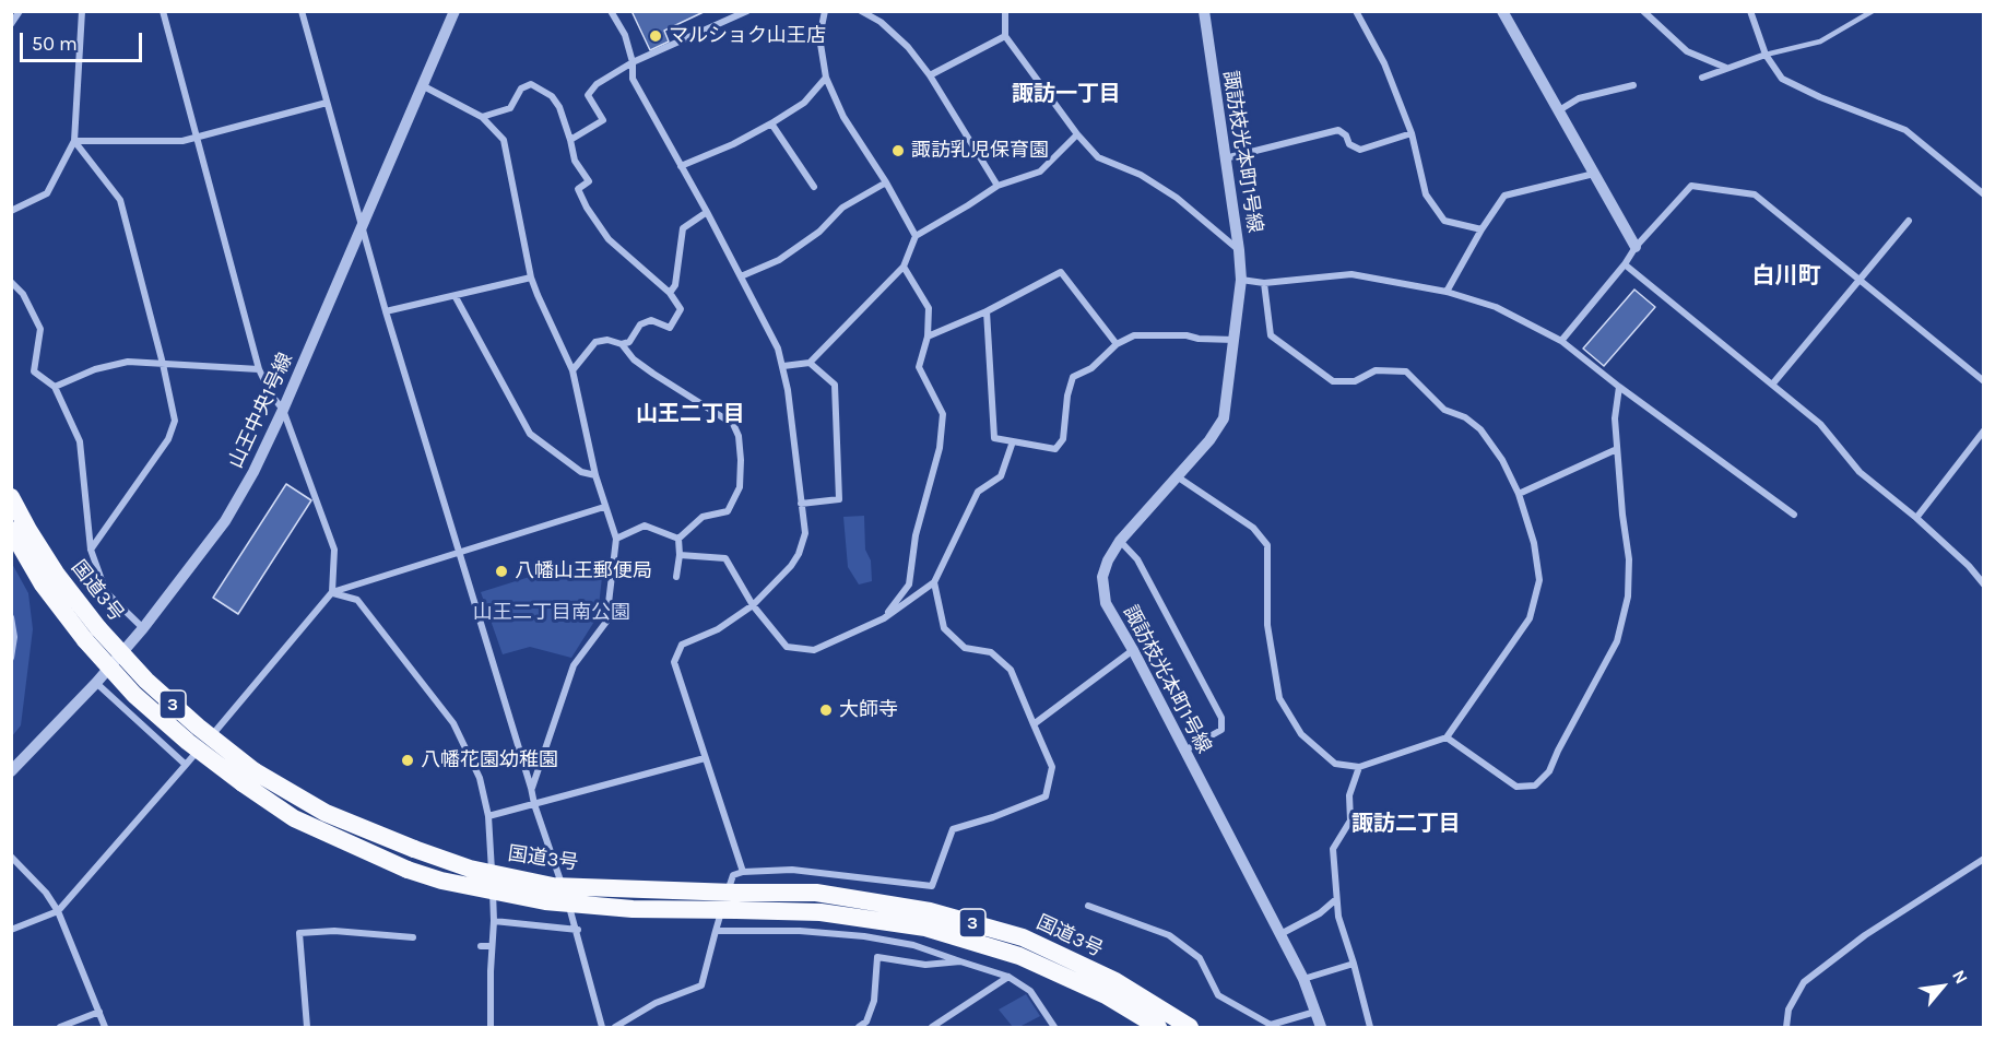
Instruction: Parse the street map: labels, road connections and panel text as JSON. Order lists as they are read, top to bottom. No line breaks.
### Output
{"streets":{"highway":["国道3号","3"],"street":["諏訪枝光本町1号線","山王中央1号線"]},"districts":["諏訪一丁目","白川町","山王二丁目","諏訪二丁目"],"parks":["山王二丁目南公園"],"places":["マルショク山王店","諏訪乳児保育園","八幡山王郵便局","大師寺","八幡花園幼稚園"],"scale_bar":"50 m","north":"top right"}
